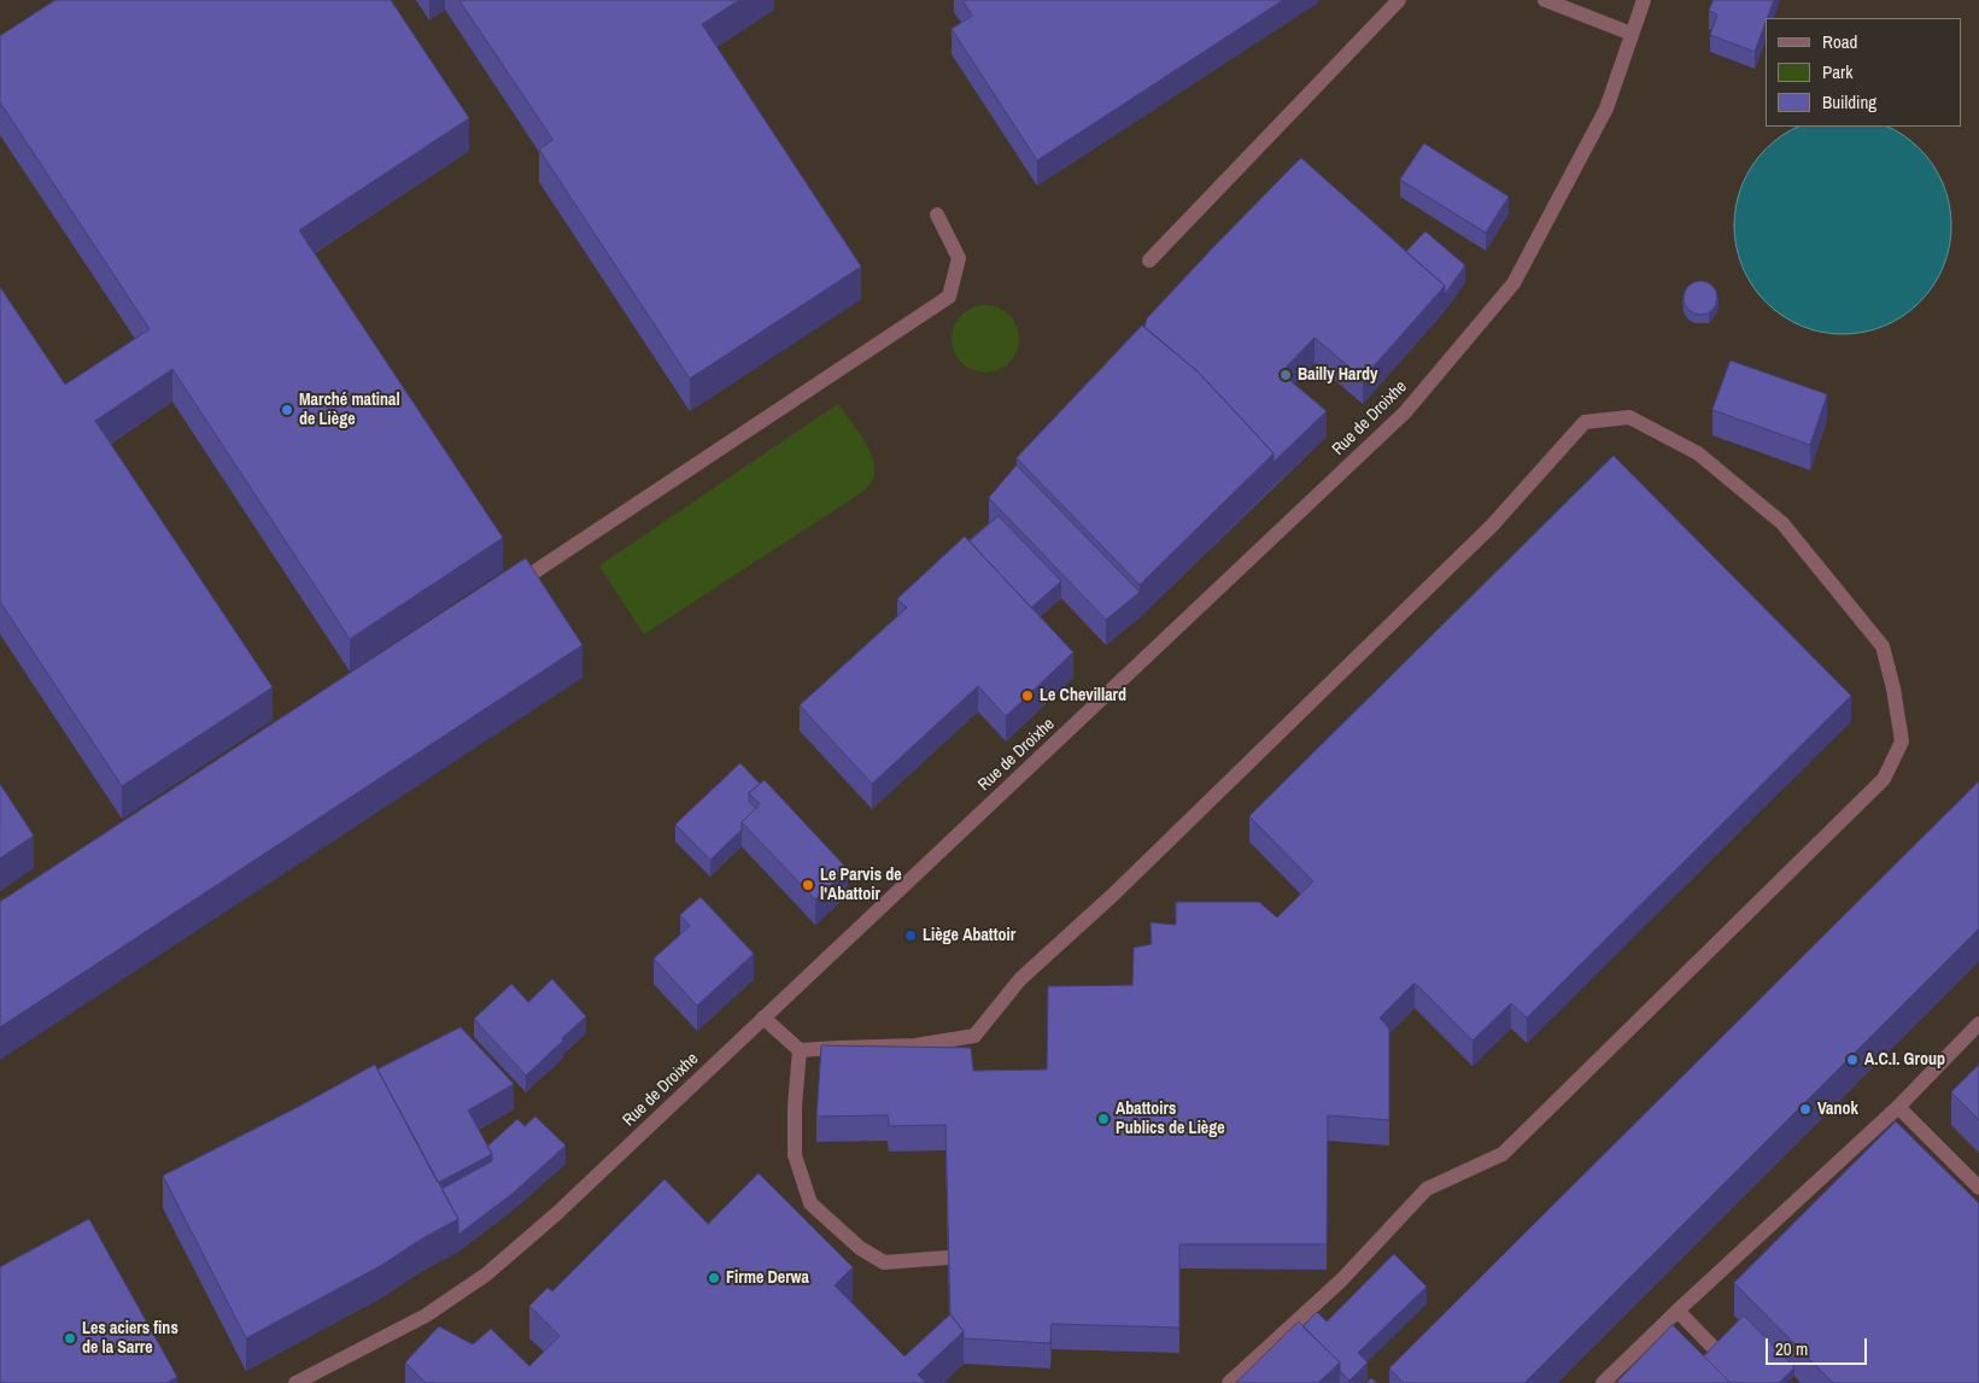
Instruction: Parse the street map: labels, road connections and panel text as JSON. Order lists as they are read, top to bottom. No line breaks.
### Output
{"streets":{"street":["Rue de Droixhe"]},"places":["Bailly Hardy","Marché matinal de Liège","Le Chevillard","Le Parvis de l'Abattoir","Liège Abattoir","A.C.I. Group","Vanok","Abattoirs Publics de Liège","Firme Derwa","Les aciers fins de la Sarre"],"legend":["Road","Park","Building"],"scale_bar":"20 m"}
